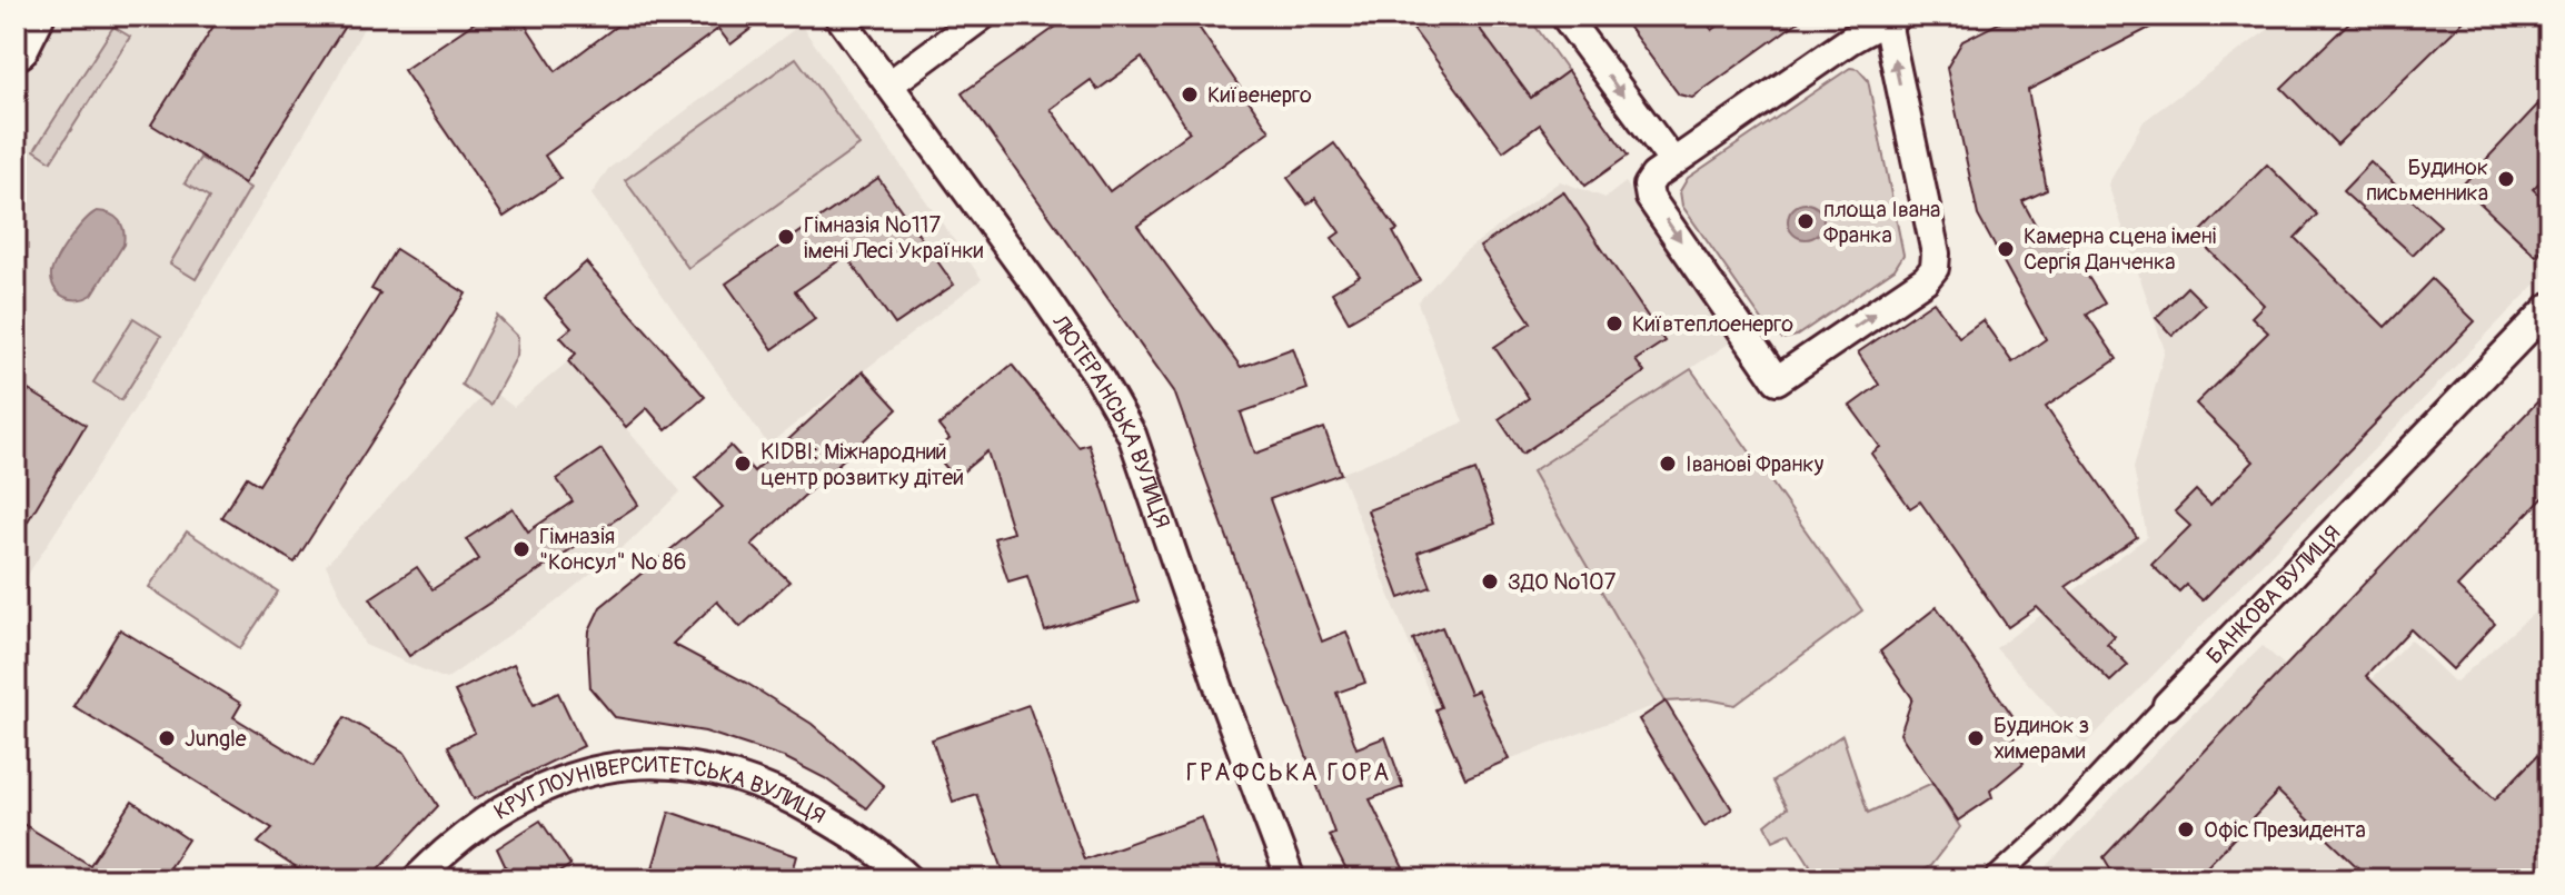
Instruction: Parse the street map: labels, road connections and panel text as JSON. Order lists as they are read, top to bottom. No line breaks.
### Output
{"streets":{"street":["ЛЮТЕРАНСЬКА ВУЛИЦЯ","БАНКОВА ВУЛИЦЯ","КРУГЛОУНІВЕРСИТЕТСЬКА ВУЛИЦЯ"]},"districts":["ГРАФСЬКА ГОРА"],"places":["Київенерго","Будинок письменника","площа Івана Франка","Гімназія №117 імені Лесі Українки","Камерна сцена імені Сергія Данченка","Київтеплоенерго","KIDBI: Міжнародний центр розвитку дітей","Іванові Франку","Гімназія \"Консул\" № 86","ЗДО №107","Jungle","Будинок з химерами","Офіс Президента"]}
